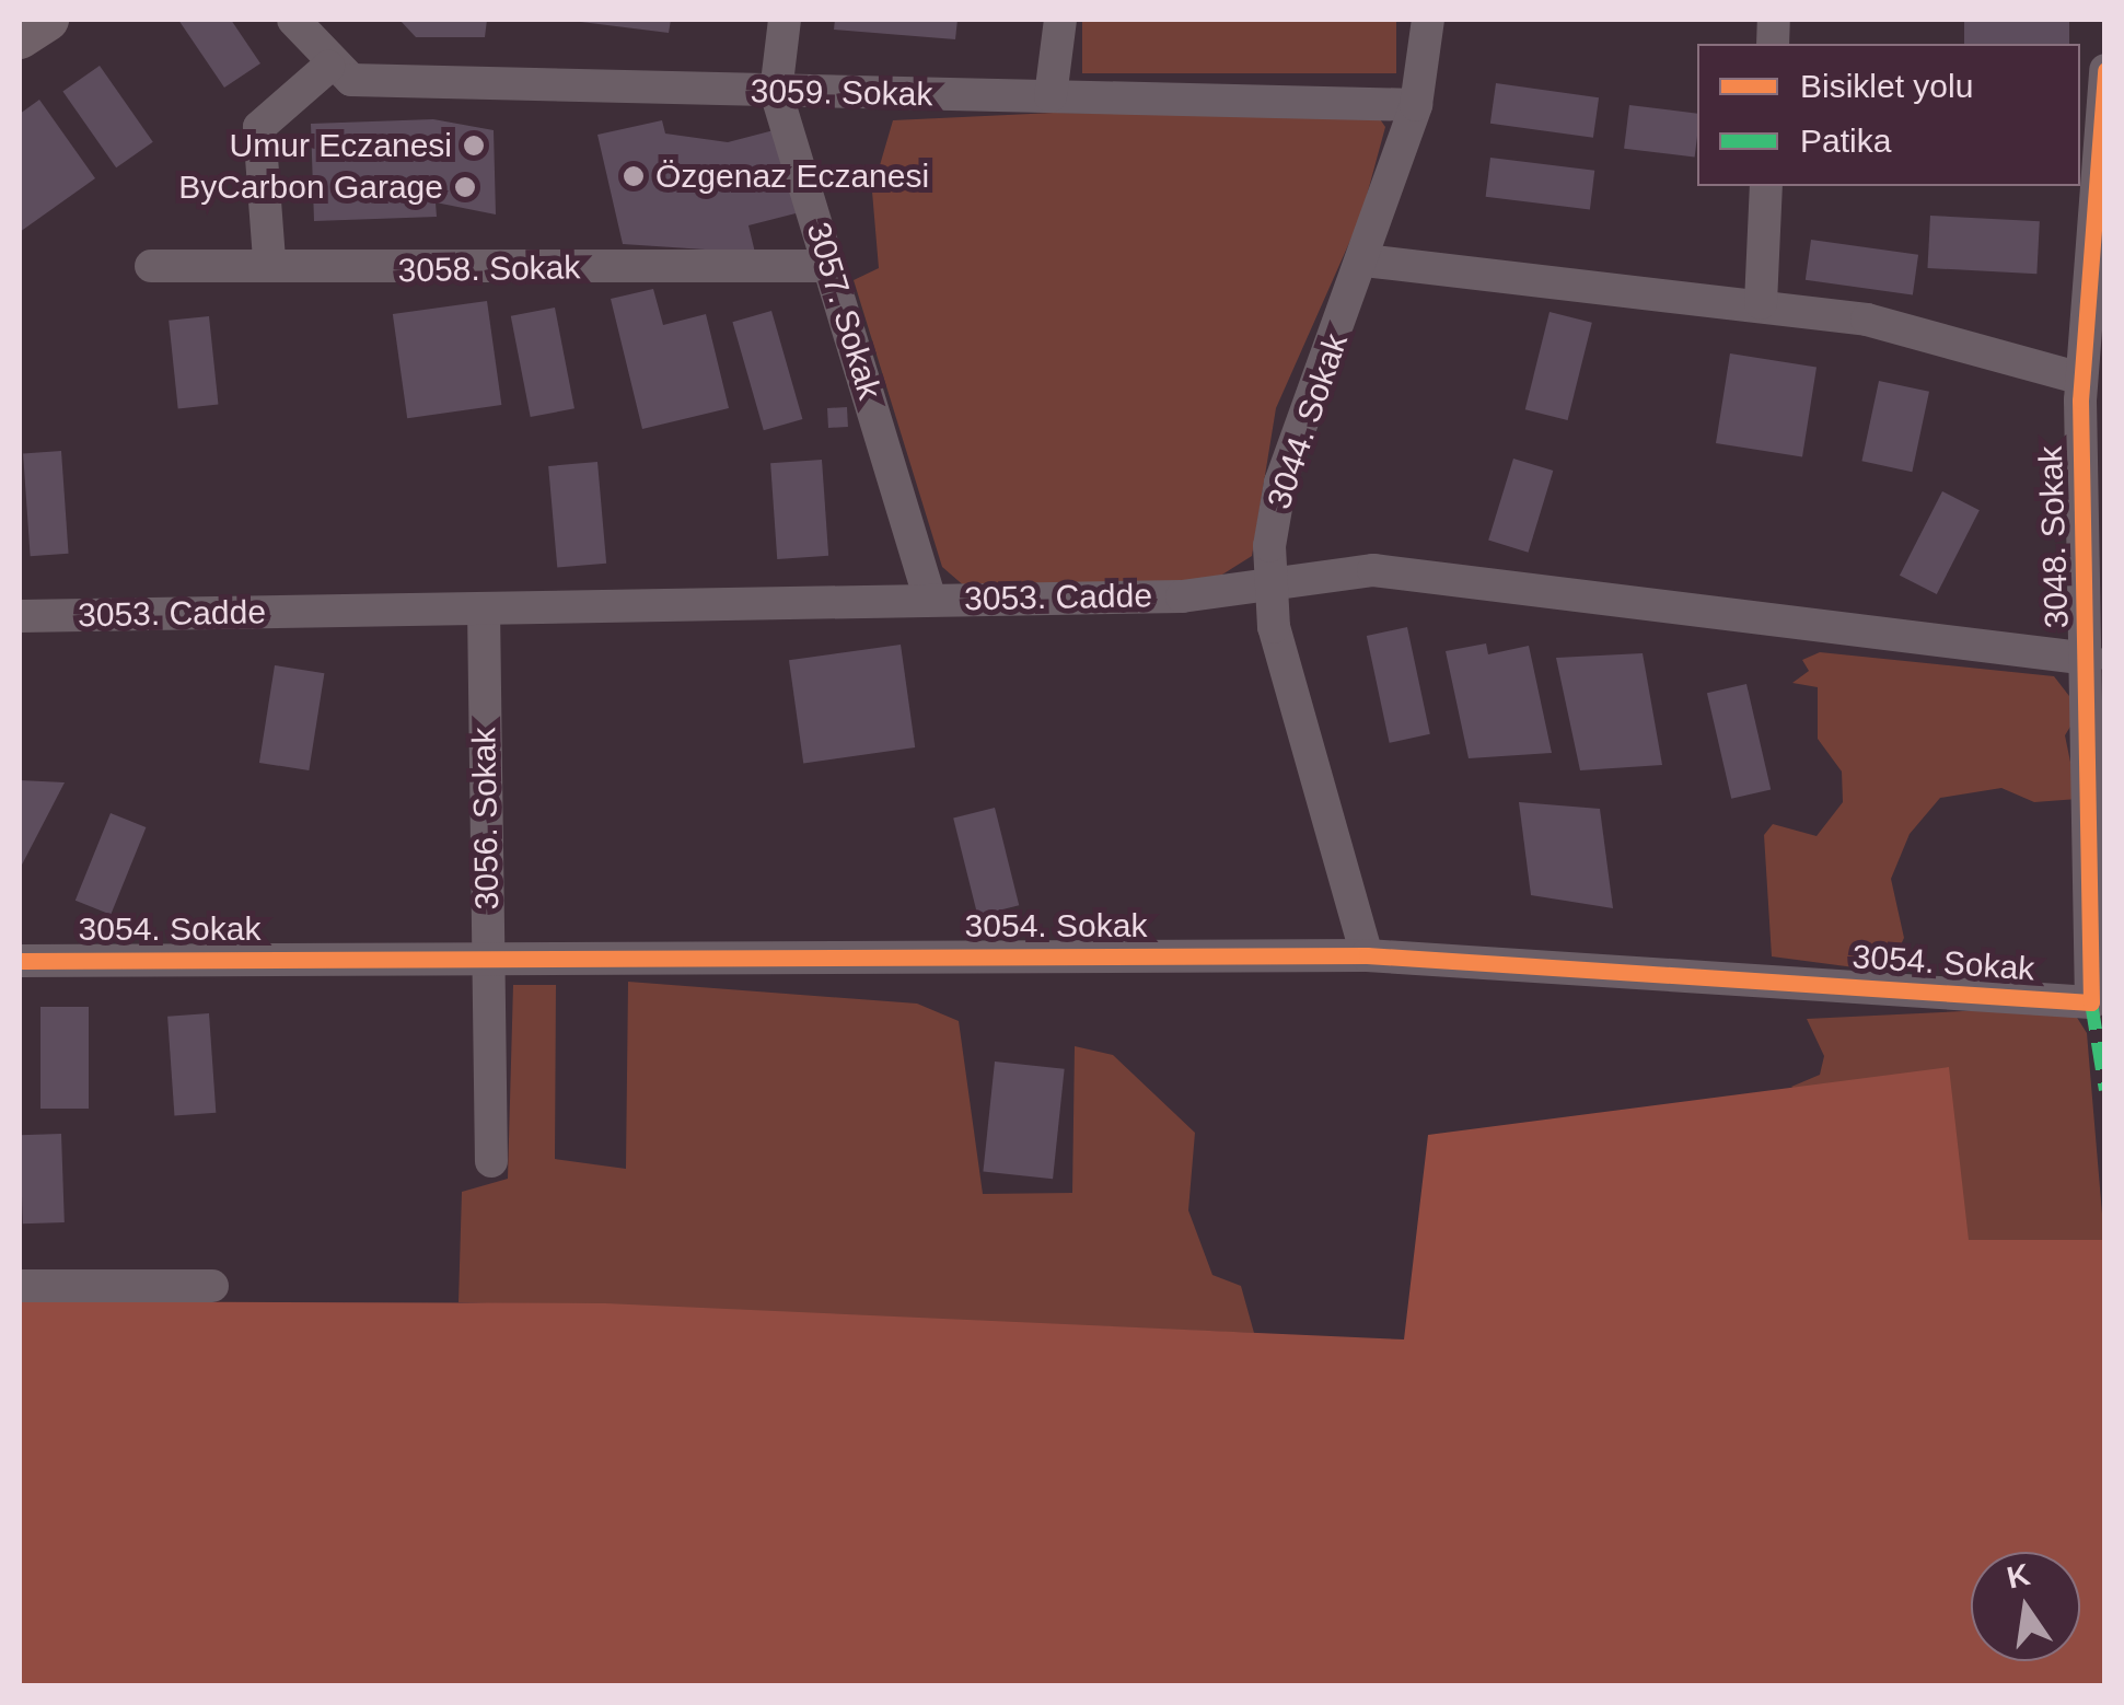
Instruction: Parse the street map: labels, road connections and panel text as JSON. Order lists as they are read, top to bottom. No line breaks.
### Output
{"streets":{"street":["3059. Sokak","3058. Sokak","3057. Sokak","3044. Sokak","3048. Sokak","3053. Cadde","3056. Sokak","3054. Sokak"]},"crossings":[["3059. Sokak","3057. Sokak"],["3059. Sokak","3044. Sokak"],["3058. Sokak","3057. Sokak"],["3057. Sokak","3053. Cadde"],["3044. Sokak","3053. Cadde"],["3044. Sokak","3054. Sokak"],["3048. Sokak","3053. Cadde"],["3048. Sokak","3054. Sokak"],["3053. Cadde","3056. Sokak"],["3056. Sokak","3054. Sokak"]],"places":["Umur Eczanesi","Özgenaz Eczanesi","ByCarbon Garage"],"legend":["Bisiklet yolu","Patika"],"north":"top"}
